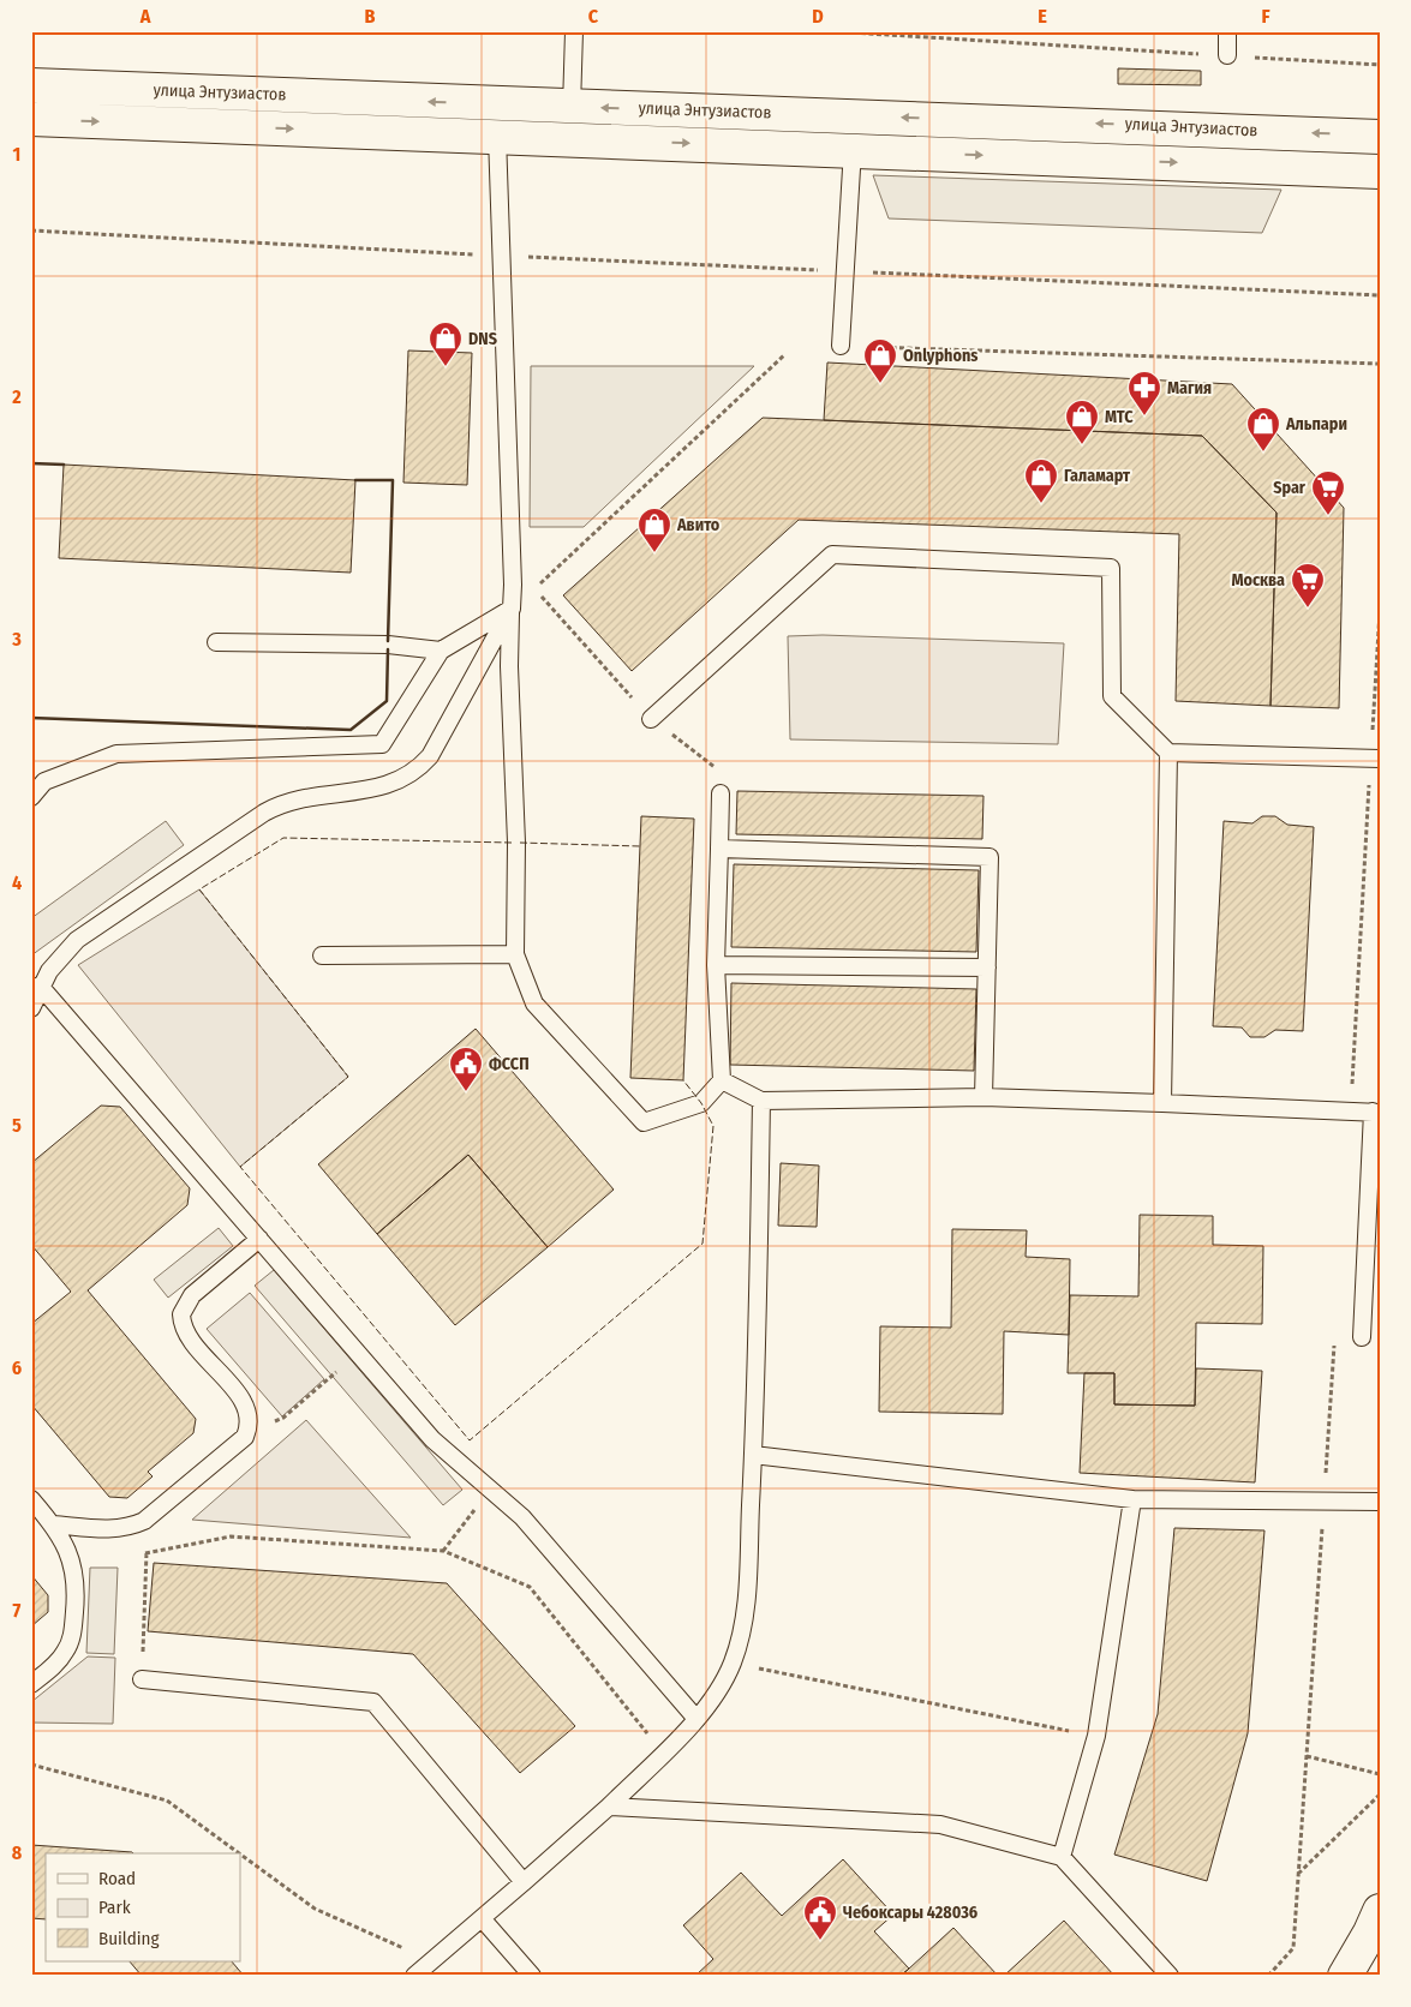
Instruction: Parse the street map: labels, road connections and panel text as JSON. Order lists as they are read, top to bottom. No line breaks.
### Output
{"streets":{"main road":["улица Энтузиастов"]},"places":{"shop":["DNS","Onlyphons","МТС","Альпари","Галамарт","Авито"],"pharmacy":["Магия"],"supermarket":["Spar","Москва"],"public building":["ФССП","Чебоксары 428036"]},"legend":["Road","Park","Building"],"grid":{"columns":["A","B","C","D","E","F"],"rows":["1","2","3","4","5","6","7","8"]}}
